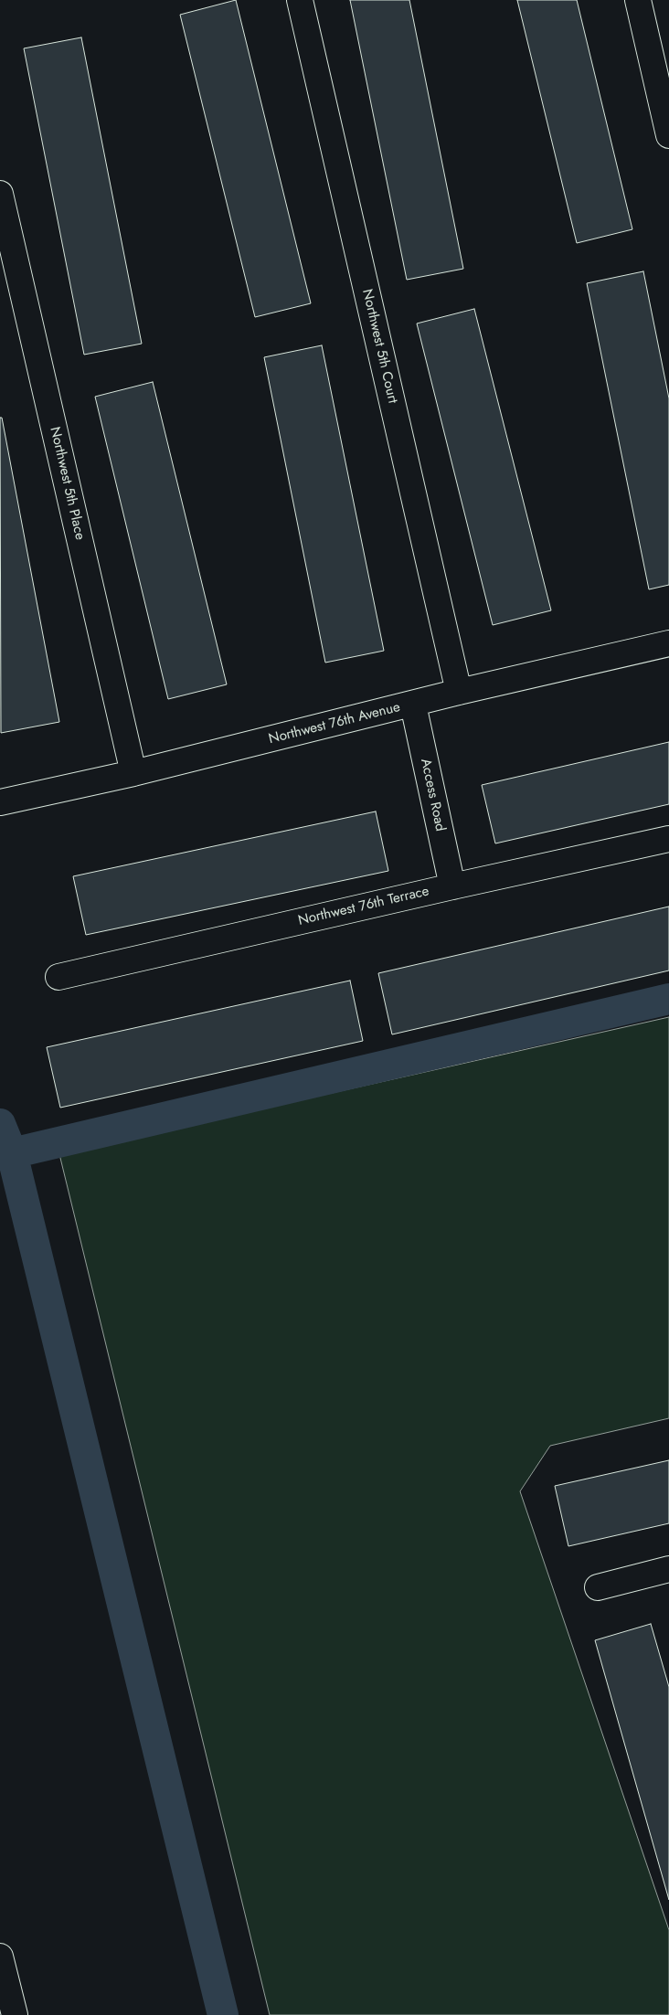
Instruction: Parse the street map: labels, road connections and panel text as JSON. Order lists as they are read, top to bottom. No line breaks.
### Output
{"streets":{"street":["Northwest 5th Court","Northwest 5th Place","Northwest 76th Avenue","Access Road","Northwest 76th Terrace"]},"crossings":[["Northwest 5th Court","Northwest 76th Avenue"],["Northwest 5th Place","Northwest 76th Avenue"],["Northwest 76th Avenue","Access Road"],["Access Road","Northwest 76th Terrace"]]}
